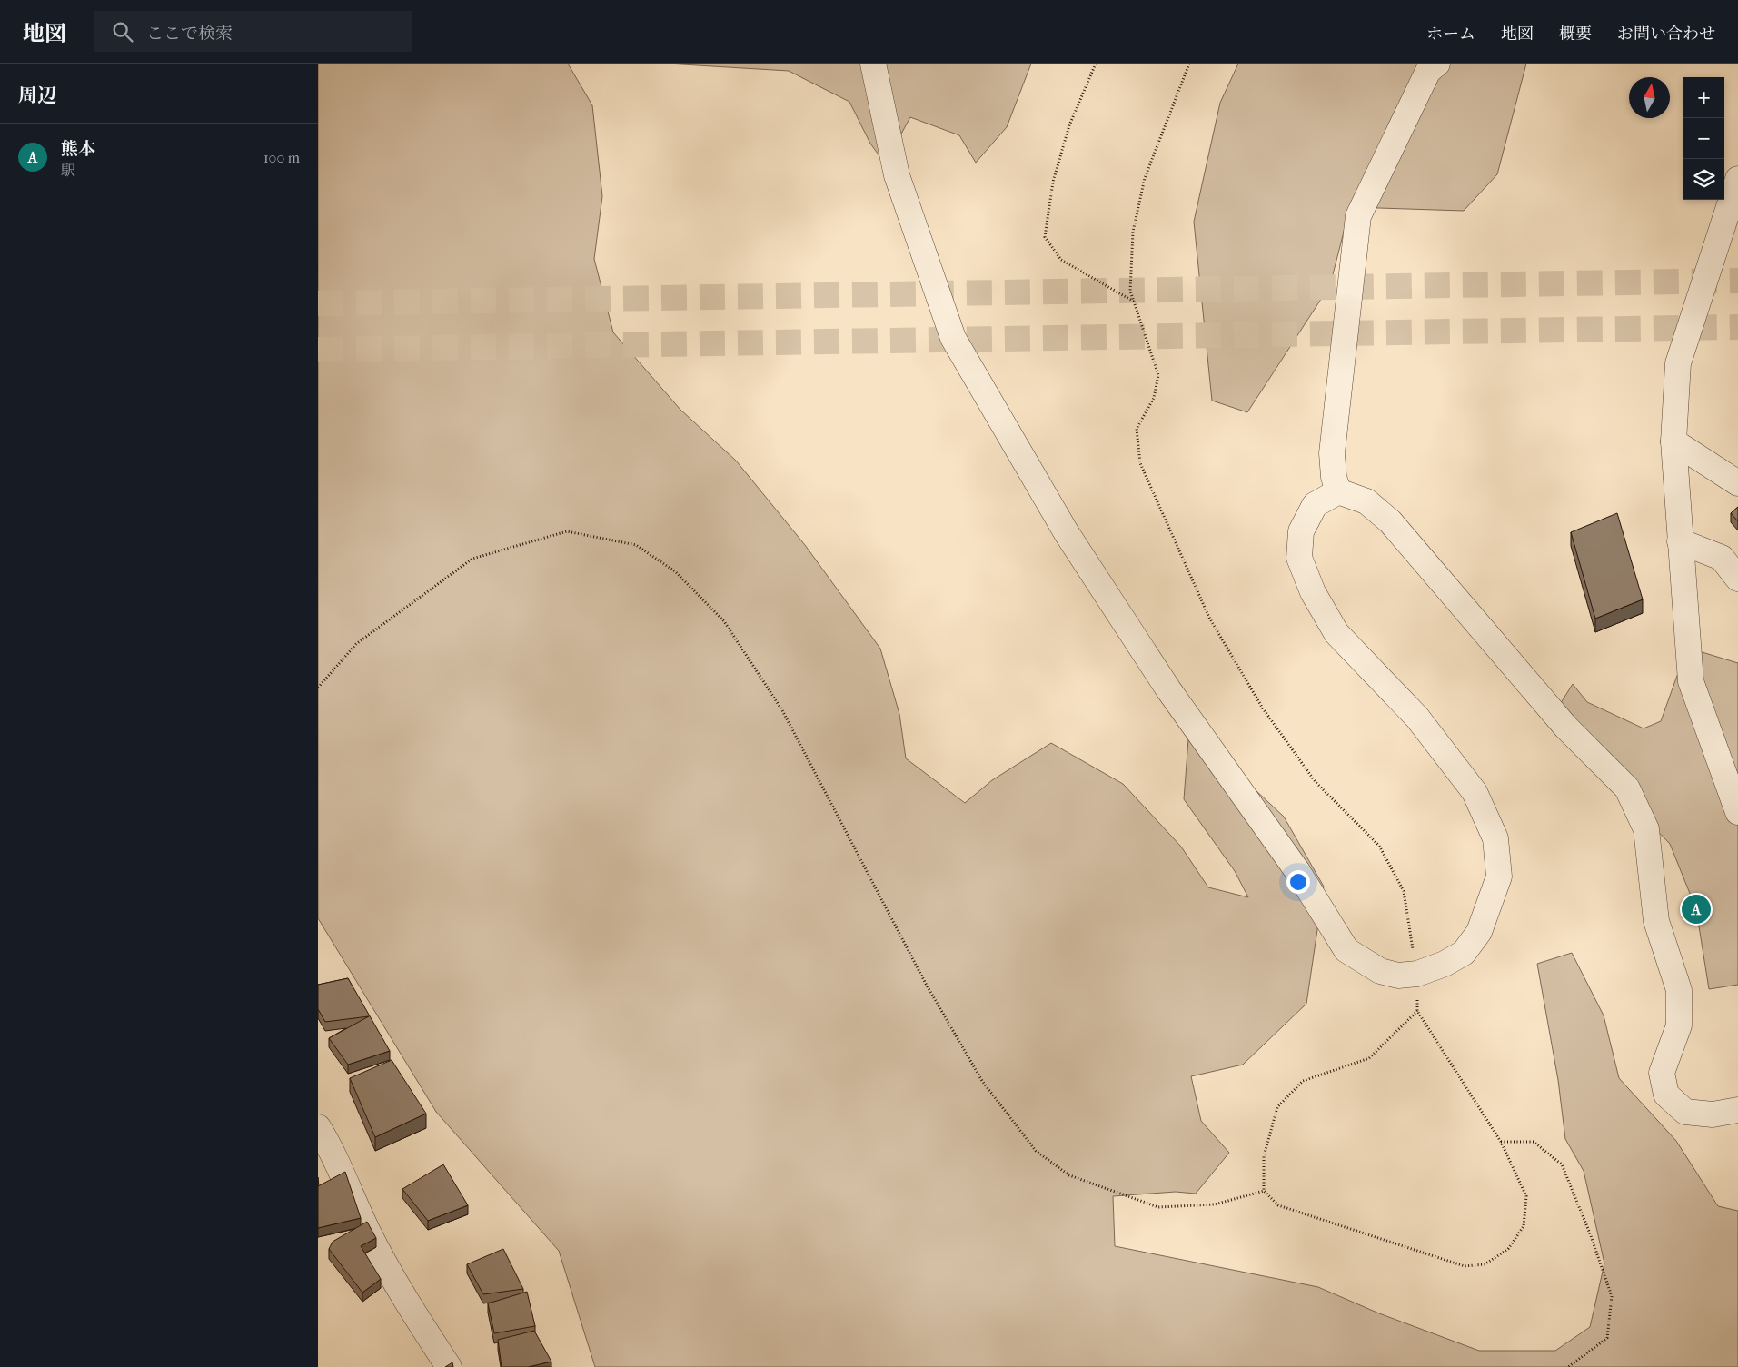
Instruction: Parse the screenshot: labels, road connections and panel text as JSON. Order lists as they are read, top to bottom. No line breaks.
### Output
{"north":"top","page":{"header":"地図","search":"ここで検索","nav":["ホーム","地図","概要","お問い合わせ"],"heading":"周辺","map_buttons":["+","−"],"list":[{"mark":"A","name":"熊本","note":"駅","value":"100 m"}],"pins":"A"}}
